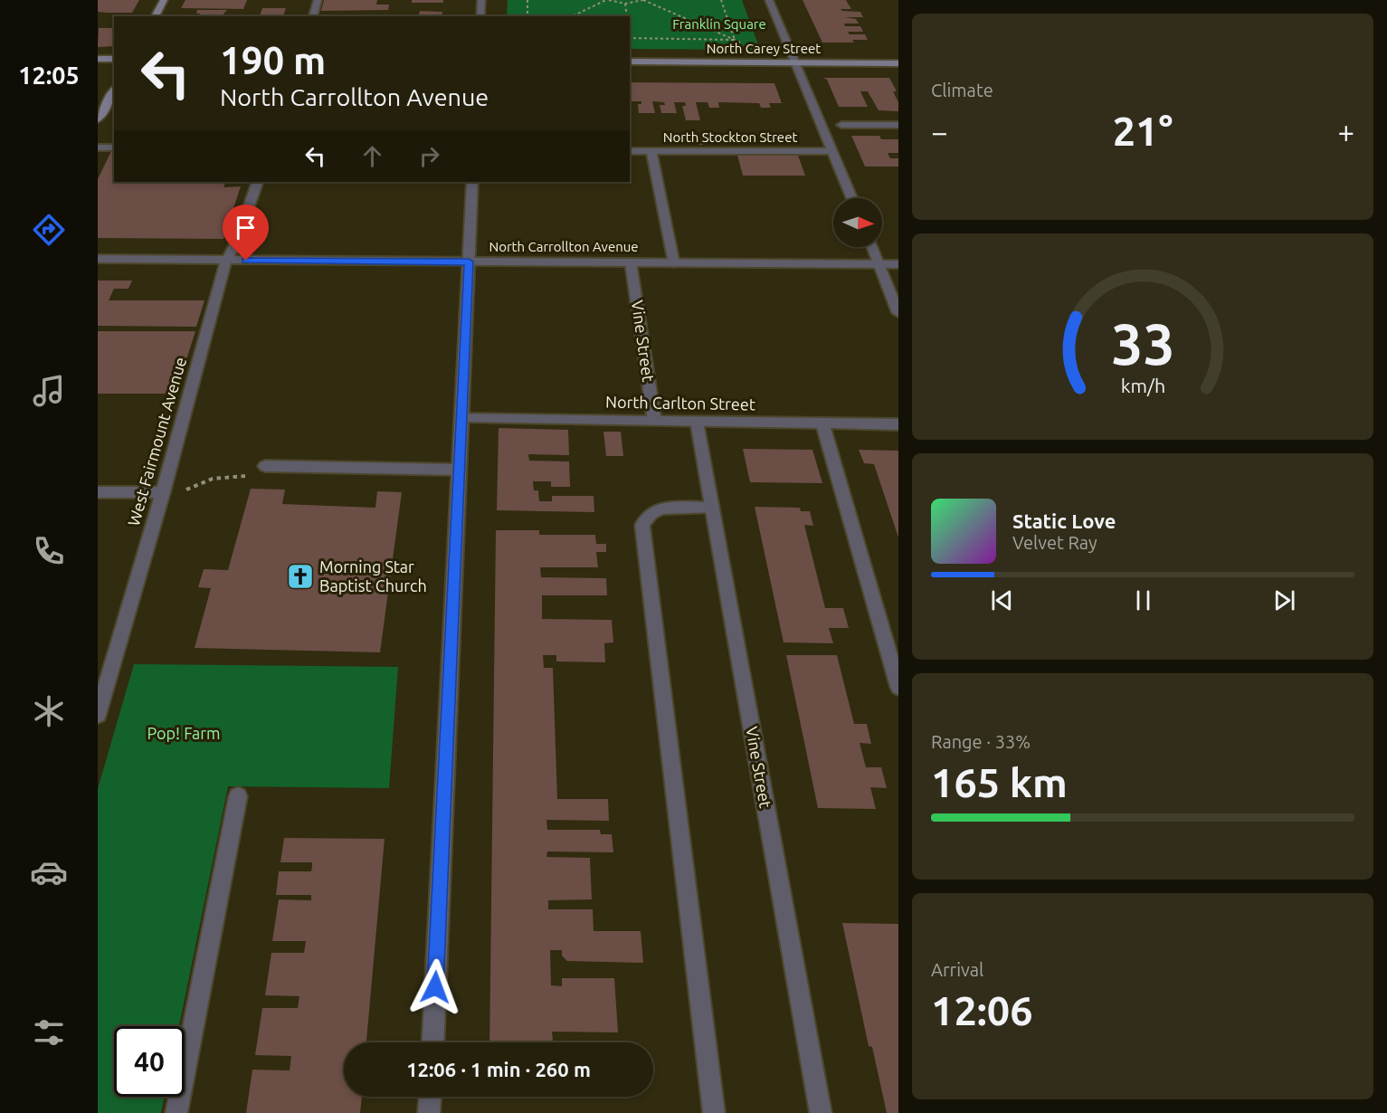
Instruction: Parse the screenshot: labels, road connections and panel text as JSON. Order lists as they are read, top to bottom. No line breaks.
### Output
{"streets":{"main road":["North Carey Street"],"street":["North Stockton Street","North Carrollton Avenue","Vine Street","North Carlton Street","West Fairmount Avenue"]},"crossings":[["North Carrollton Avenue","Vine Street"],["North Carrollton Avenue","West Fairmount Avenue"],["Vine Street","North Carlton Street"]],"parks":["Franklin Square","Pop! Farm"],"places":{"church":["Morning Star Baptist Church"]},"north":"right","page":{"tabs":"12:05","tile":["Climate",["Range · 33%","165 km"],["Arrival","12:06"]],"turn":["190 m","North Carrollton Avenue"],"heat":["−","21°","+"],"song":["Static Love","Velvet Ray"],"limit":"40","trip":"12:06 · 1 min · 260 m","gauge":["33","km/h"]}}
